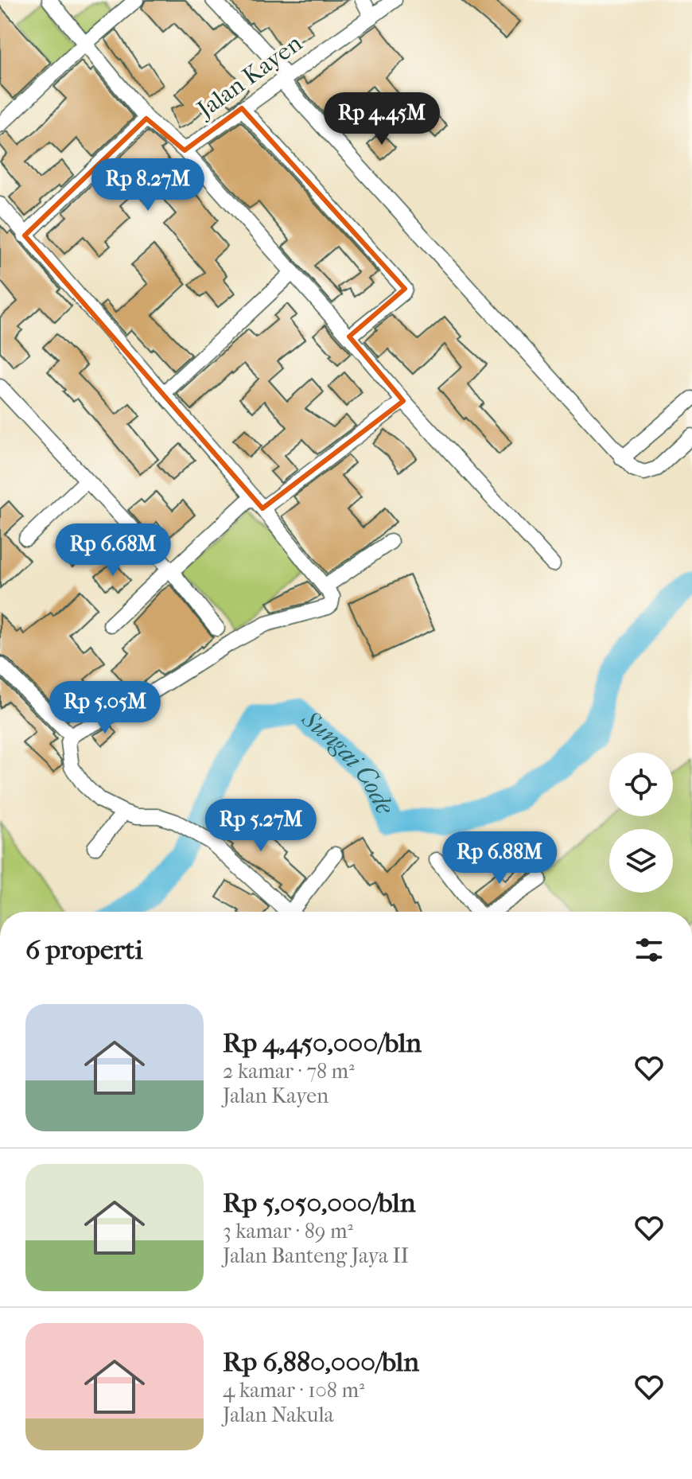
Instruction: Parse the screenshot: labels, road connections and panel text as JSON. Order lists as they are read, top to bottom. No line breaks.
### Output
{"streets":{"street":["Jalan Kayen"]},"water":["Sungai Code"],"page":{"price":["Rp 4.45M","Rp 8.27M","Rp 6.68M","Rp 5.05M","Rp 5.27M","Rp 6.88M"],"heading":"6 properti","list":[{"name":"Rp 4,450,000/bln","note":"2 kamar · 78 m² · Jalan Kayen"},{"name":"Rp 5,050,000/bln","note":"3 kamar · 89 m² · Jalan Banteng Jaya II"},{"name":"Rp 6,880,000/bln","note":"4 kamar · 108 m² · Jalan Nakula"}]}}
